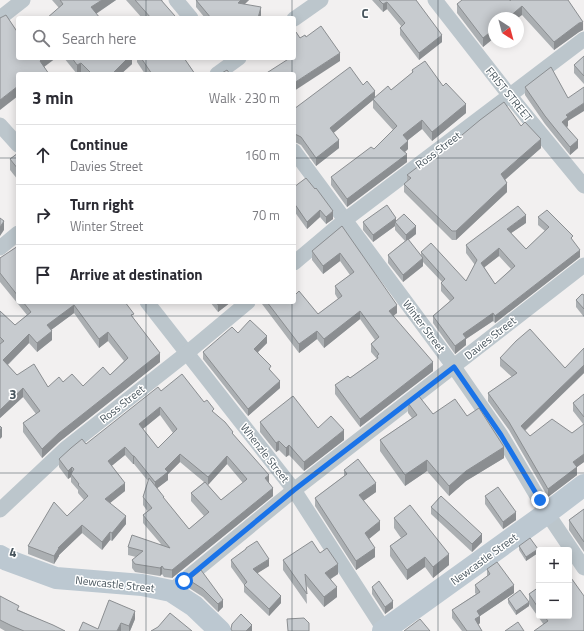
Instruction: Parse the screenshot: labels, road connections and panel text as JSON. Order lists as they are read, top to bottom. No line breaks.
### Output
{"streets":{"street":["FRIST STREET","Ross Street","Winter Street","Davies Street","Whenzle Street","Newcastle Street"]},"crossings":[["FRIST STREET","Ross Street"],["Ross Street","Winter Street"],["Ross Street","Whenzle Street"],["Winter Street","Davies Street"],["Winter Street","Newcastle Street"],["Davies Street","Whenzle Street"],["Davies Street","Newcastle Street"],["Whenzle Street","Newcastle Street"]],"north":"bottom right","page":{"search":"Search here","heading":["3 min","Walk · 230 m"],"list":[["Continue","Davies Street","160 m"],["Turn right","Winter Street","70 m"],"Arrive at destination"],"map_buttons":["+","−"]},"grid":{"columns":["C"],"rows":["3","4"]}}
